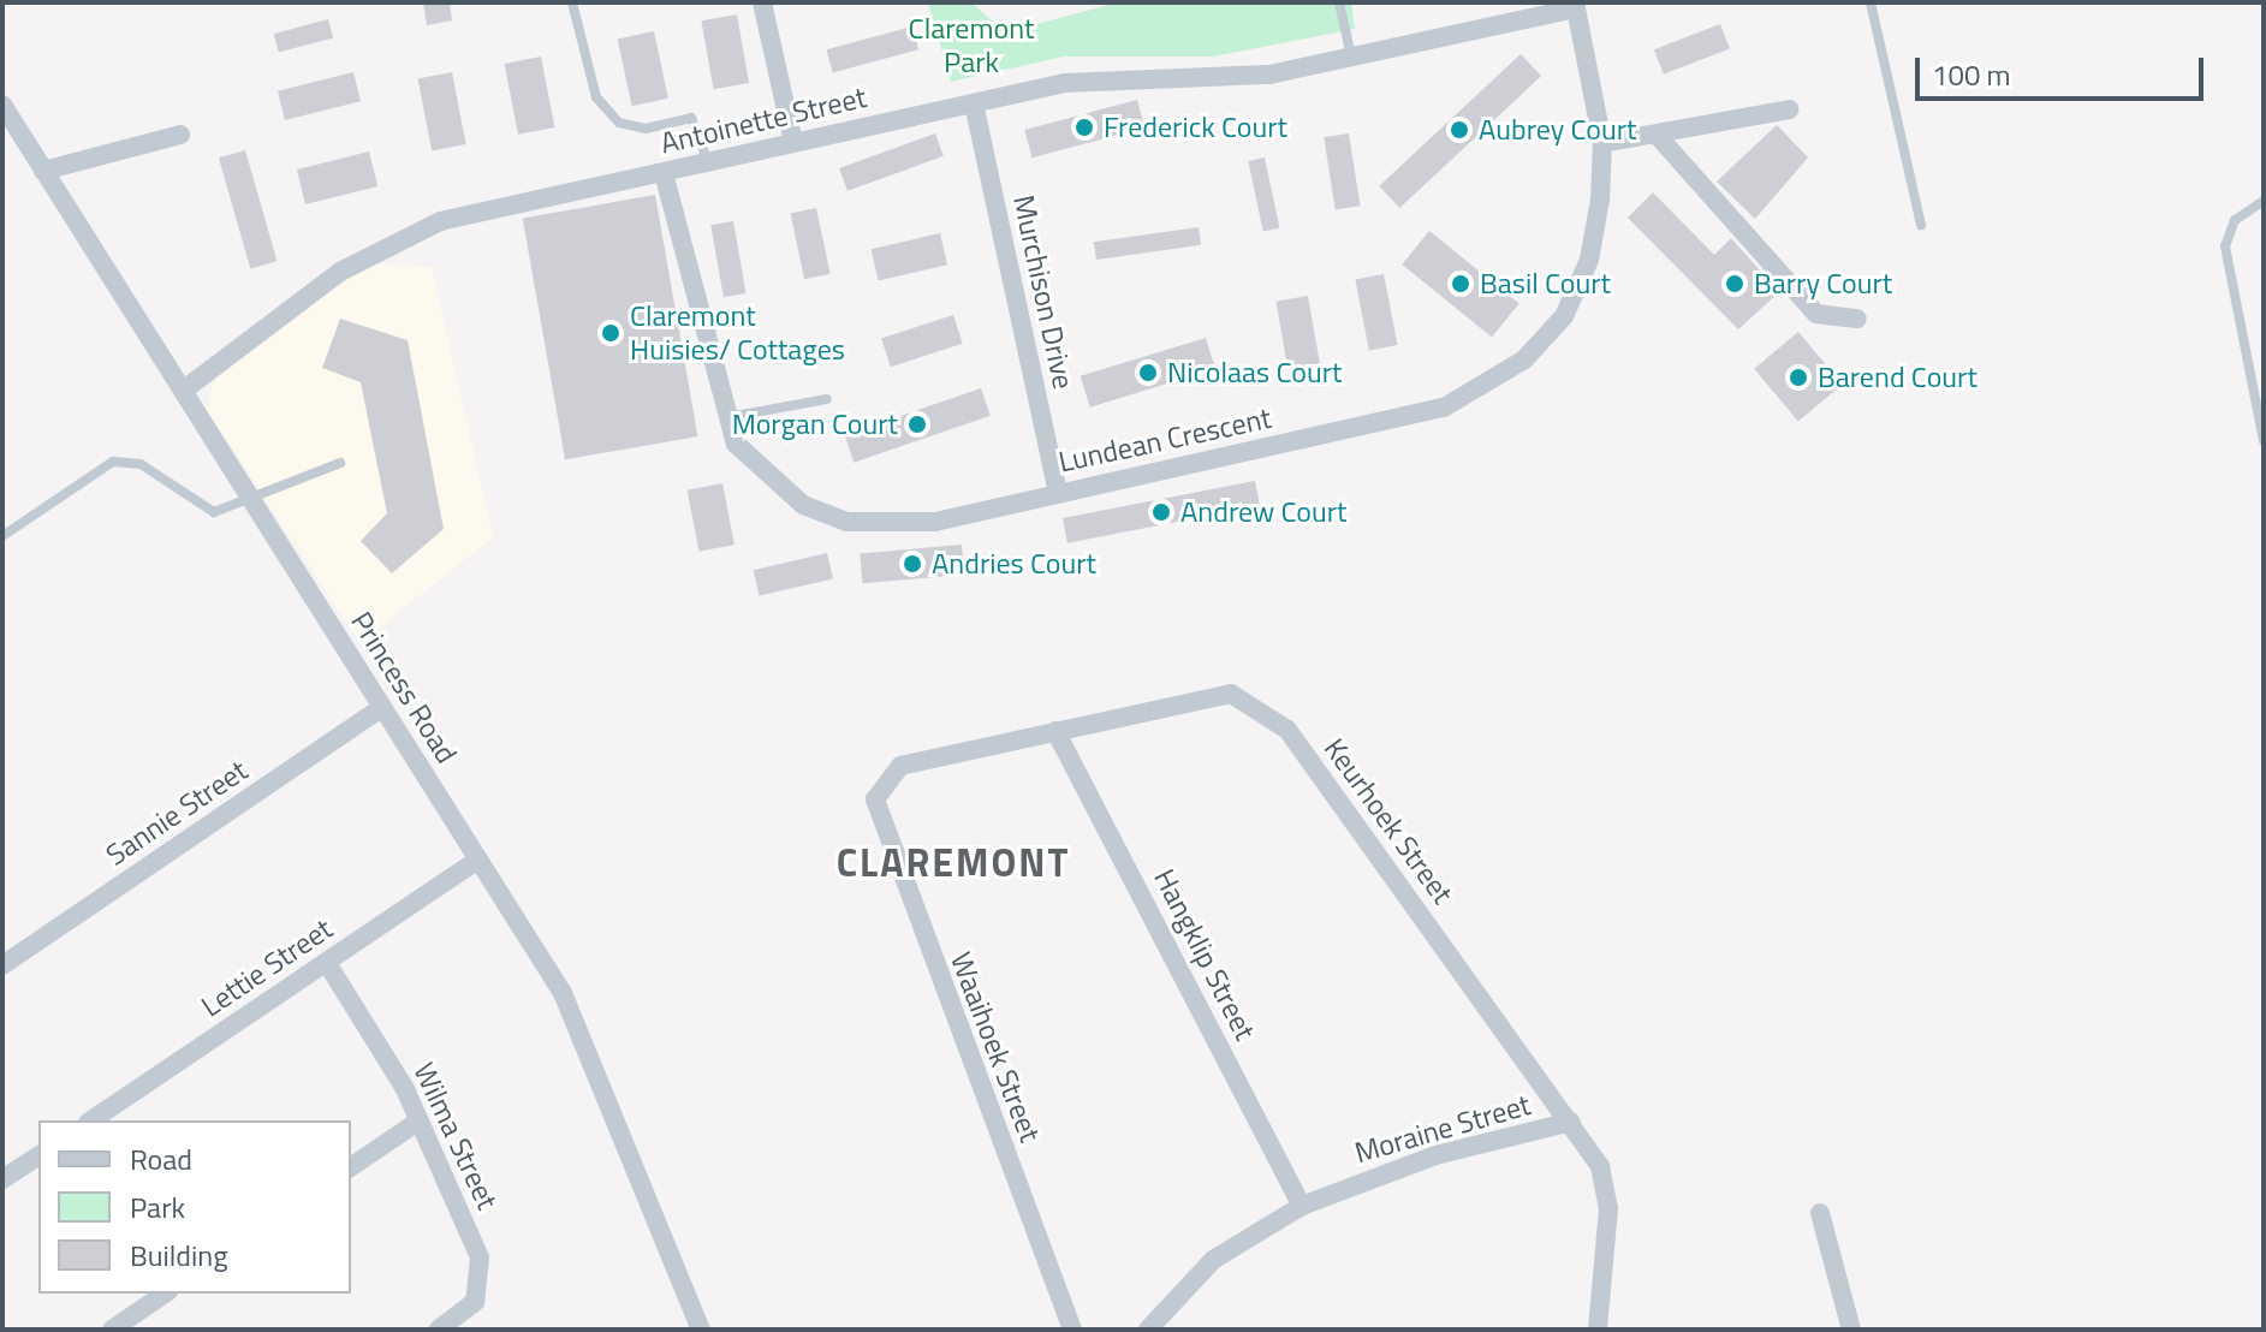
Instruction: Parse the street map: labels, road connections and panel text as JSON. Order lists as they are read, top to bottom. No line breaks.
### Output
{"streets":{"street":["Antoinette Street","Murchison Drive","Lundean Crescent","Princess Road","Sannie Street","Keurhoek Street","Hangklip Street","Lettie Street","Waaihoek Street","Moraine Street","Wilma Street"]},"crossings":[["Antoinette Street","Murchison Drive"],["Antoinette Street","Lundean Crescent"],["Antoinette Street","Princess Road"],["Murchison Drive","Lundean Crescent"],["Princess Road","Sannie Street"],["Princess Road","Lettie Street"],["Keurhoek Street","Hangklip Street"],["Keurhoek Street","Waaihoek Street"],["Keurhoek Street","Moraine Street"],["Hangklip Street","Moraine Street"],["Lettie Street","Wilma Street"]],"districts":["CLAREMONT"],"parks":["Claremont Park"],"places":["Frederick Court","Aubrey Court","Basil Court","Barry Court","Claremont Huisies/ Cottages","Nicolaas Court","Barend Court","Morgan Court","Andrew Court","Andries Court"],"legend":["Road","Park","Building"],"scale_bar":"100 m"}
